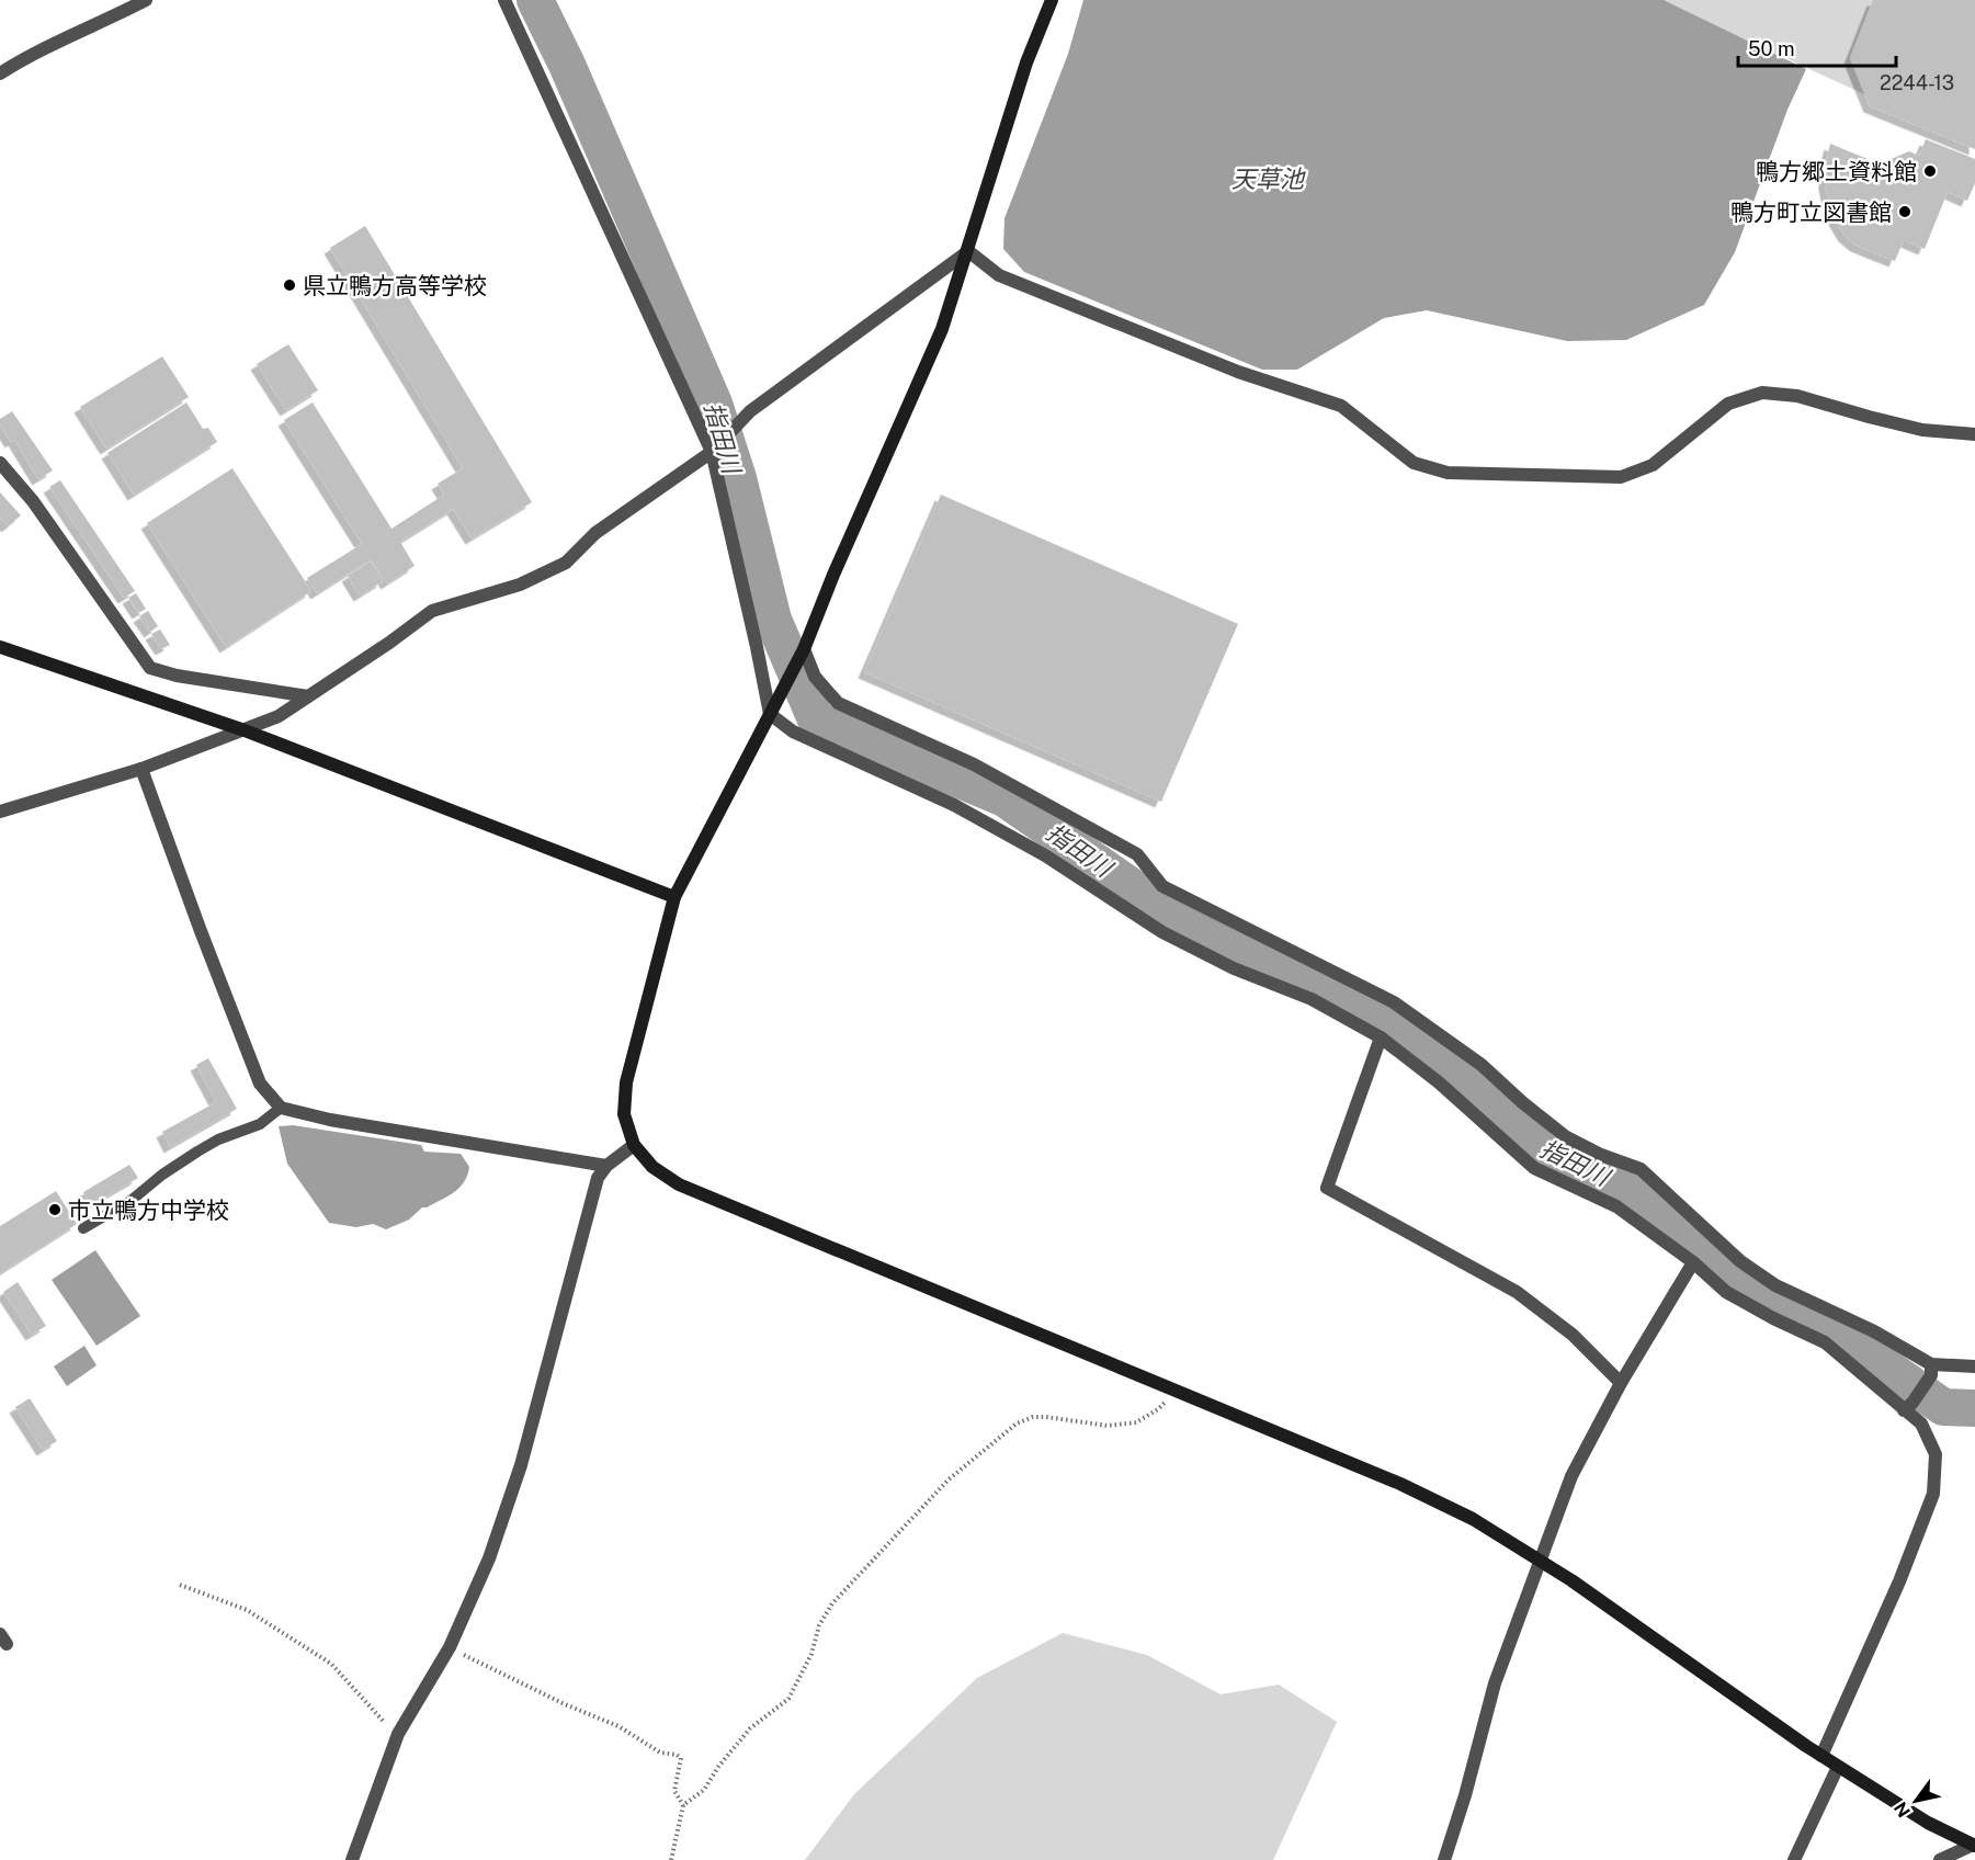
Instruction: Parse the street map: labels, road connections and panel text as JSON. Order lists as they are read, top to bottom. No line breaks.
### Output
{"water":["天草池","指田川"],"places":["鴨方郷土資料館","鴨方町立図書館","県立鴨方高等学校","市立鴨方中学校"],"house_numbers":["2244-13"],"scale_bar":"50 m","north":"bottom left"}
